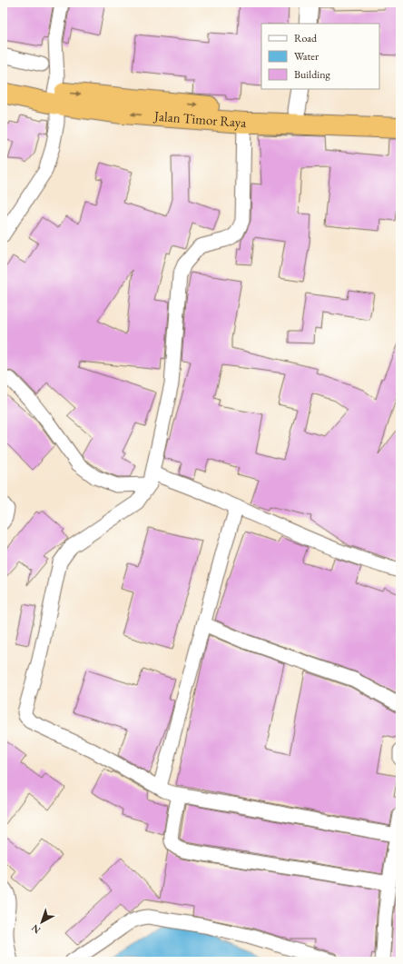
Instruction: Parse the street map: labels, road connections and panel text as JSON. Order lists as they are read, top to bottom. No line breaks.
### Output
{"streets":{"highway":["Jalan Timor Raya"]},"legend":["Road","Water","Building"],"north":"bottom left"}
